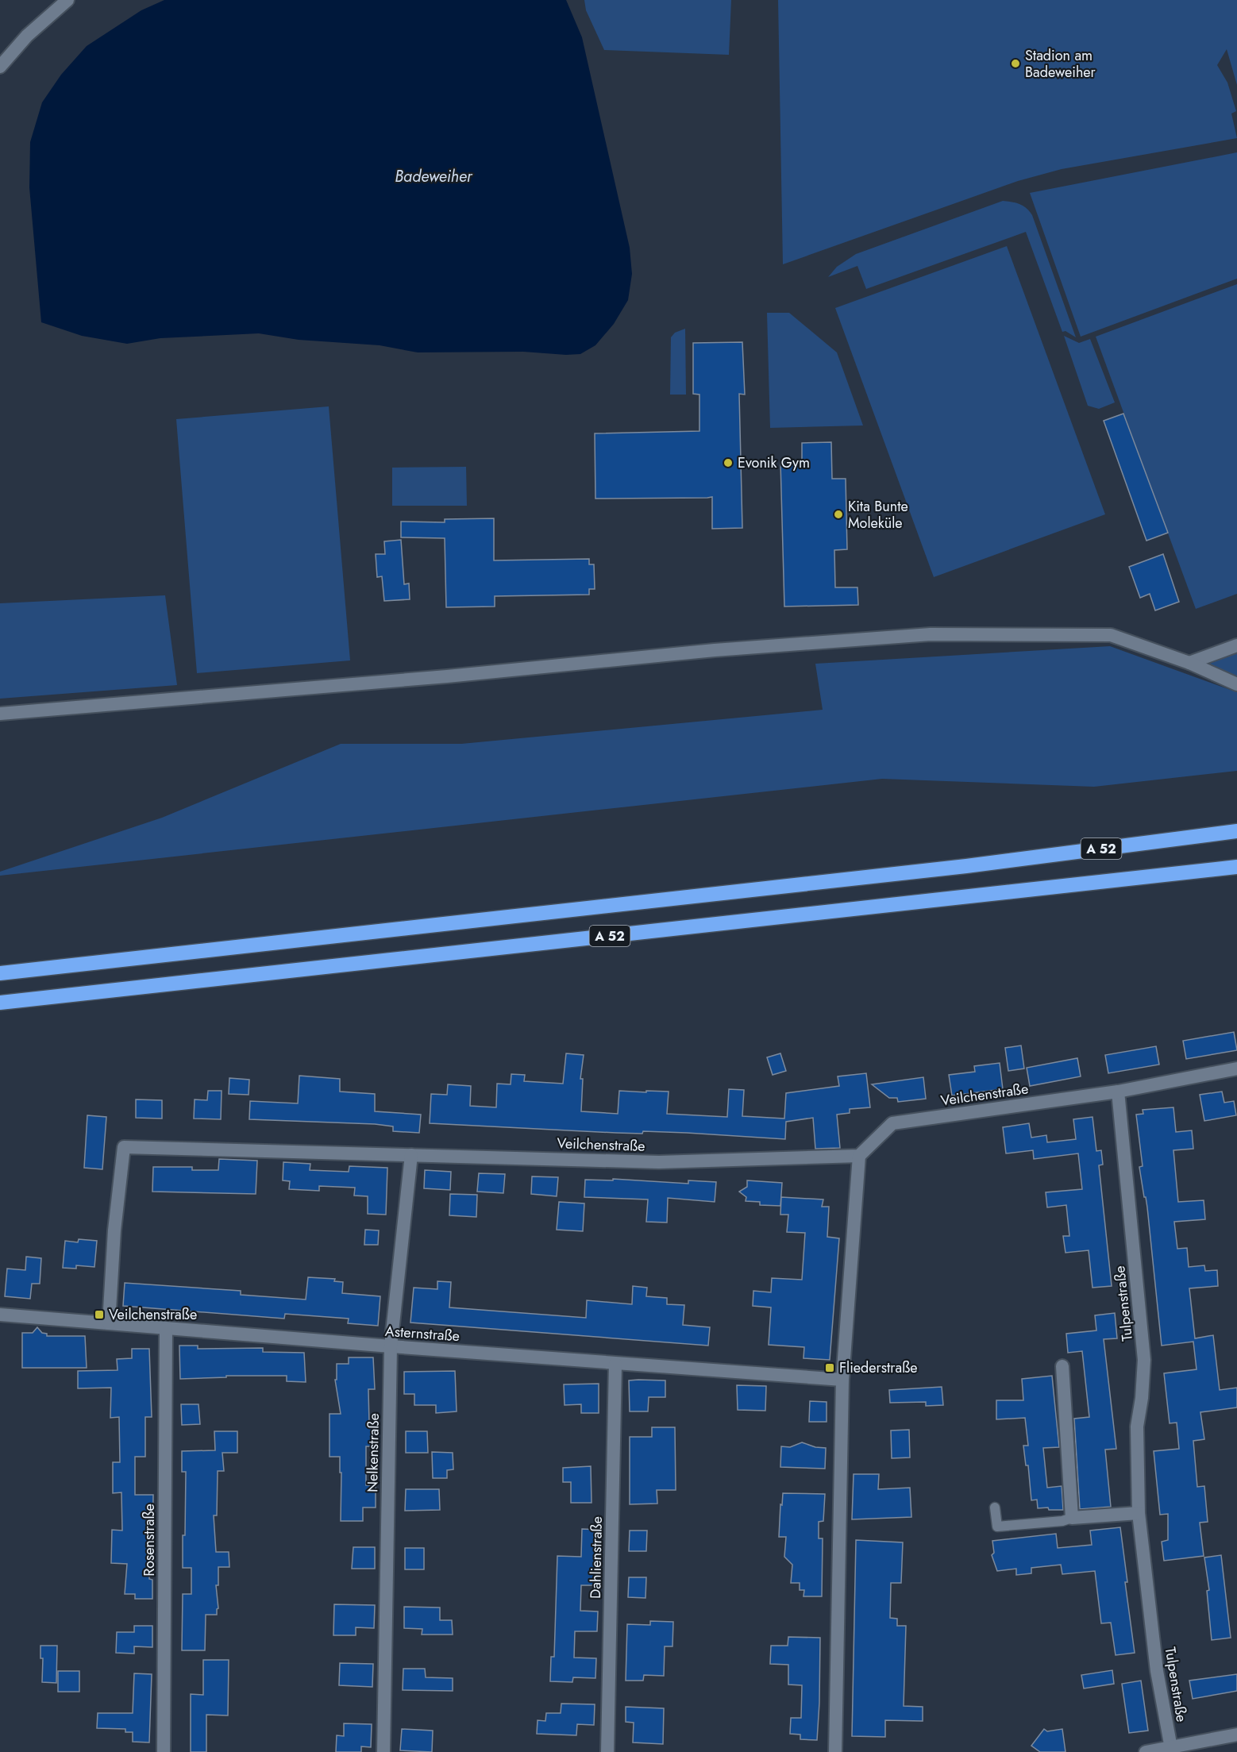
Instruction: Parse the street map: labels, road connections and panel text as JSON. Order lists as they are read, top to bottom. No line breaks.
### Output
{"streets":{"highway":["A 52"],"street":["Veilchenstraße","Tulpenstraße","Asternstraße","Nelkenstraße","Rosenstraße","Dahlienstraße"]},"crossings":[["Veilchenstraße","Tulpenstraße"],["Veilchenstraße","Asternstraße"],["Veilchenstraße","Nelkenstraße"],["Asternstraße","Nelkenstraße"],["Asternstraße","Rosenstraße"],["Asternstraße","Dahlienstraße"]],"water":["Badeweiher"],"places":{"other":["Stadion am Badeweiher","Evonik Gym","Kita Bunte Moleküle"],"transit":["Veilchenstraße","Fliederstraße"]}}
